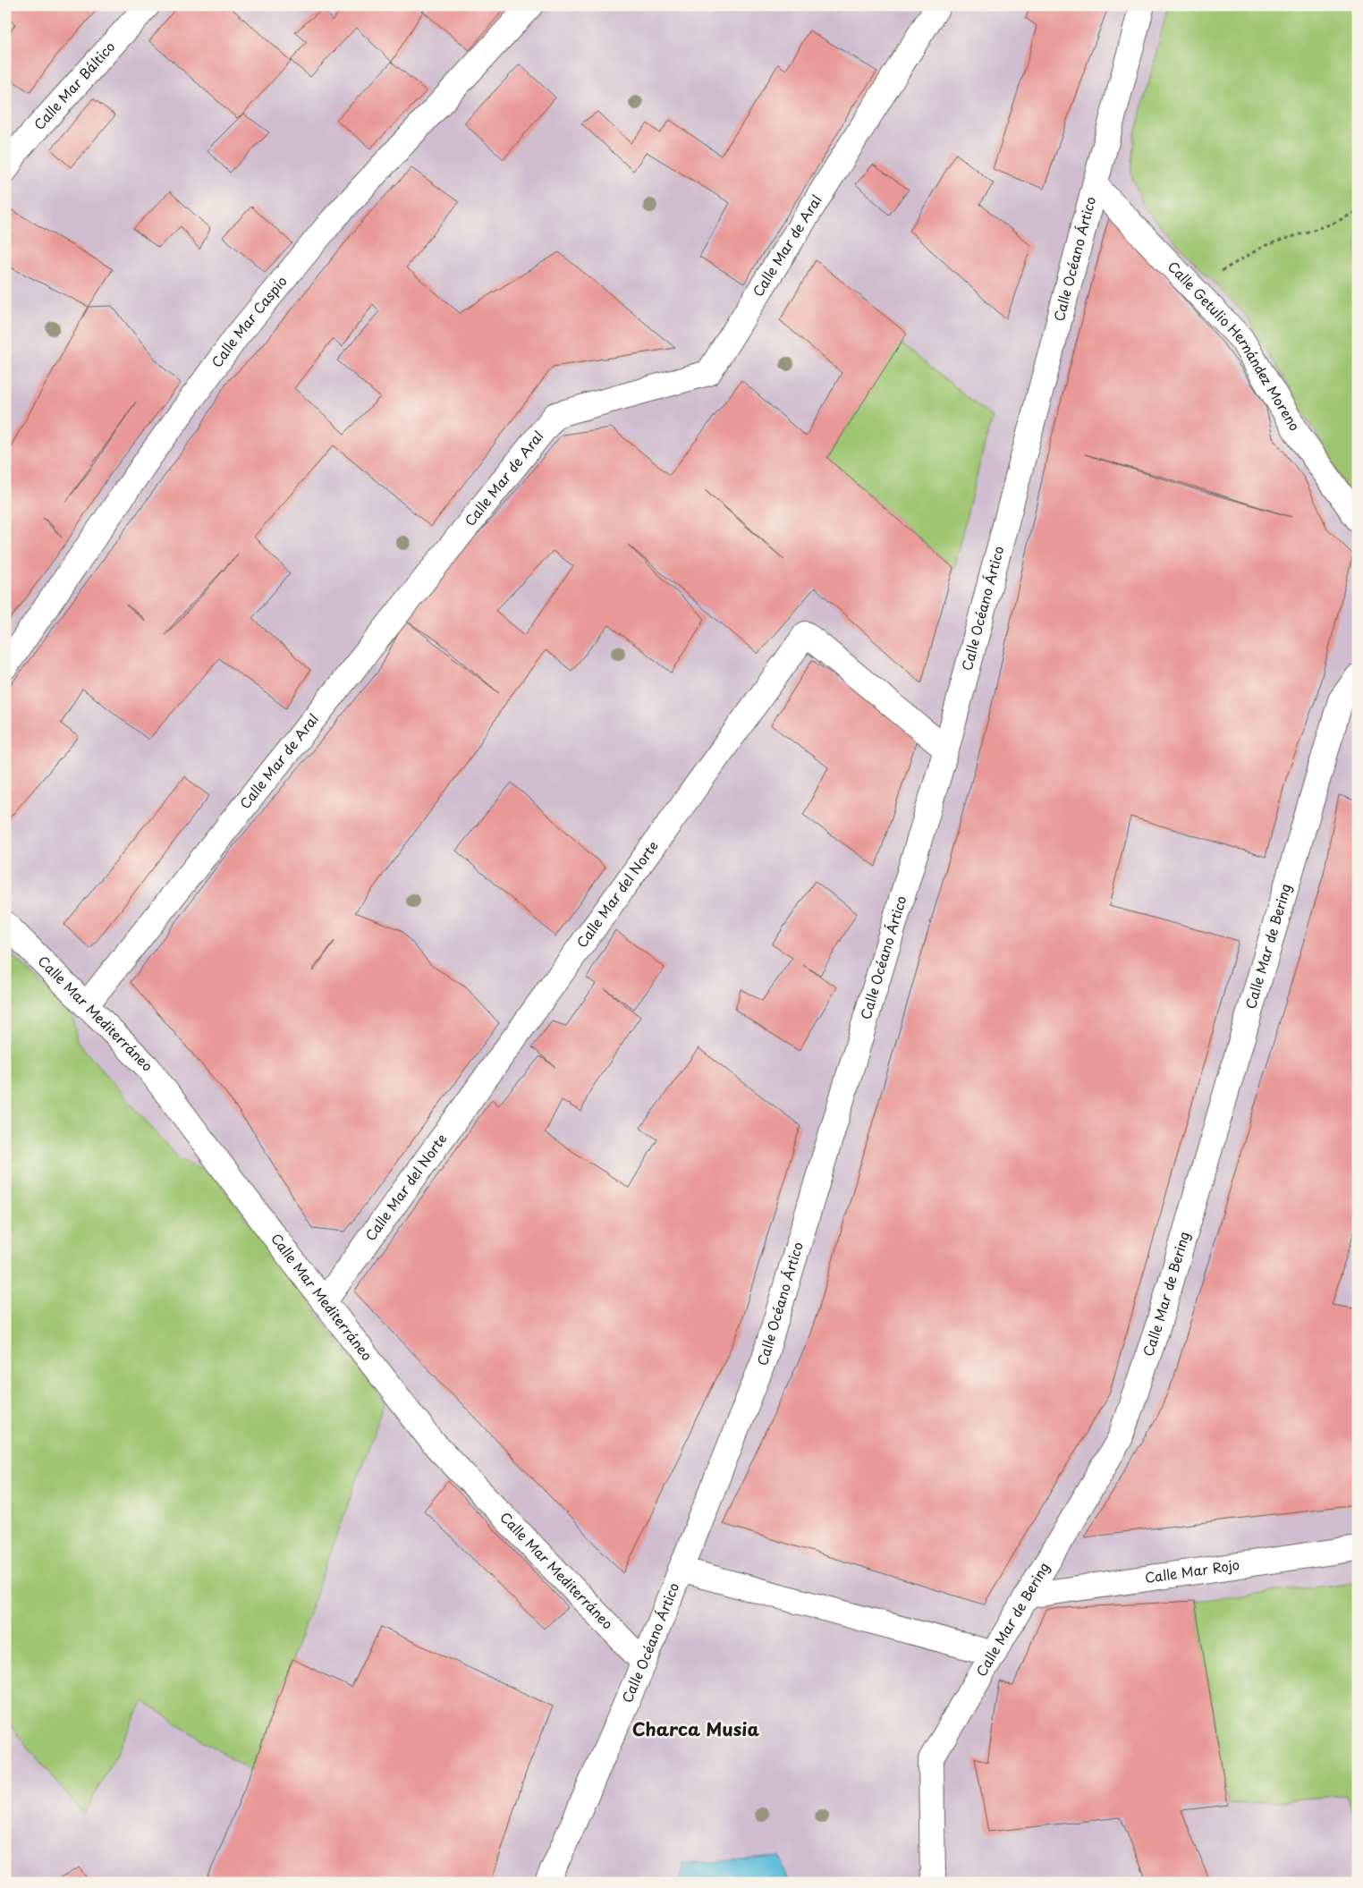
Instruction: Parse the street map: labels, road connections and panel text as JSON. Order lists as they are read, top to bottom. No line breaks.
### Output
{"streets":{"street":["Calle Mar Báltico","Calle Mar de Aral","Calle Océano Ártico","Calle Mar Caspio","Calle Getulio Hernández Moreno","Calle Mar del Norte","Calle Mar de Bering","Calle Mar Mediterráneo","Calle Mar Rojo"]},"crossings":[["Calle Mar de Aral","Calle Mar Mediterráneo"],["Calle Océano Ártico","Calle Getulio Hernández Moreno"],["Calle Océano Ártico","Calle Mar del Norte"],["Calle Océano Ártico","Calle Mar Mediterráneo"],["Calle Mar del Norte","Calle Mar Mediterráneo"],["Calle Mar de Bering","Calle Mar Rojo"]],"districts":["Charca Musia"]}
